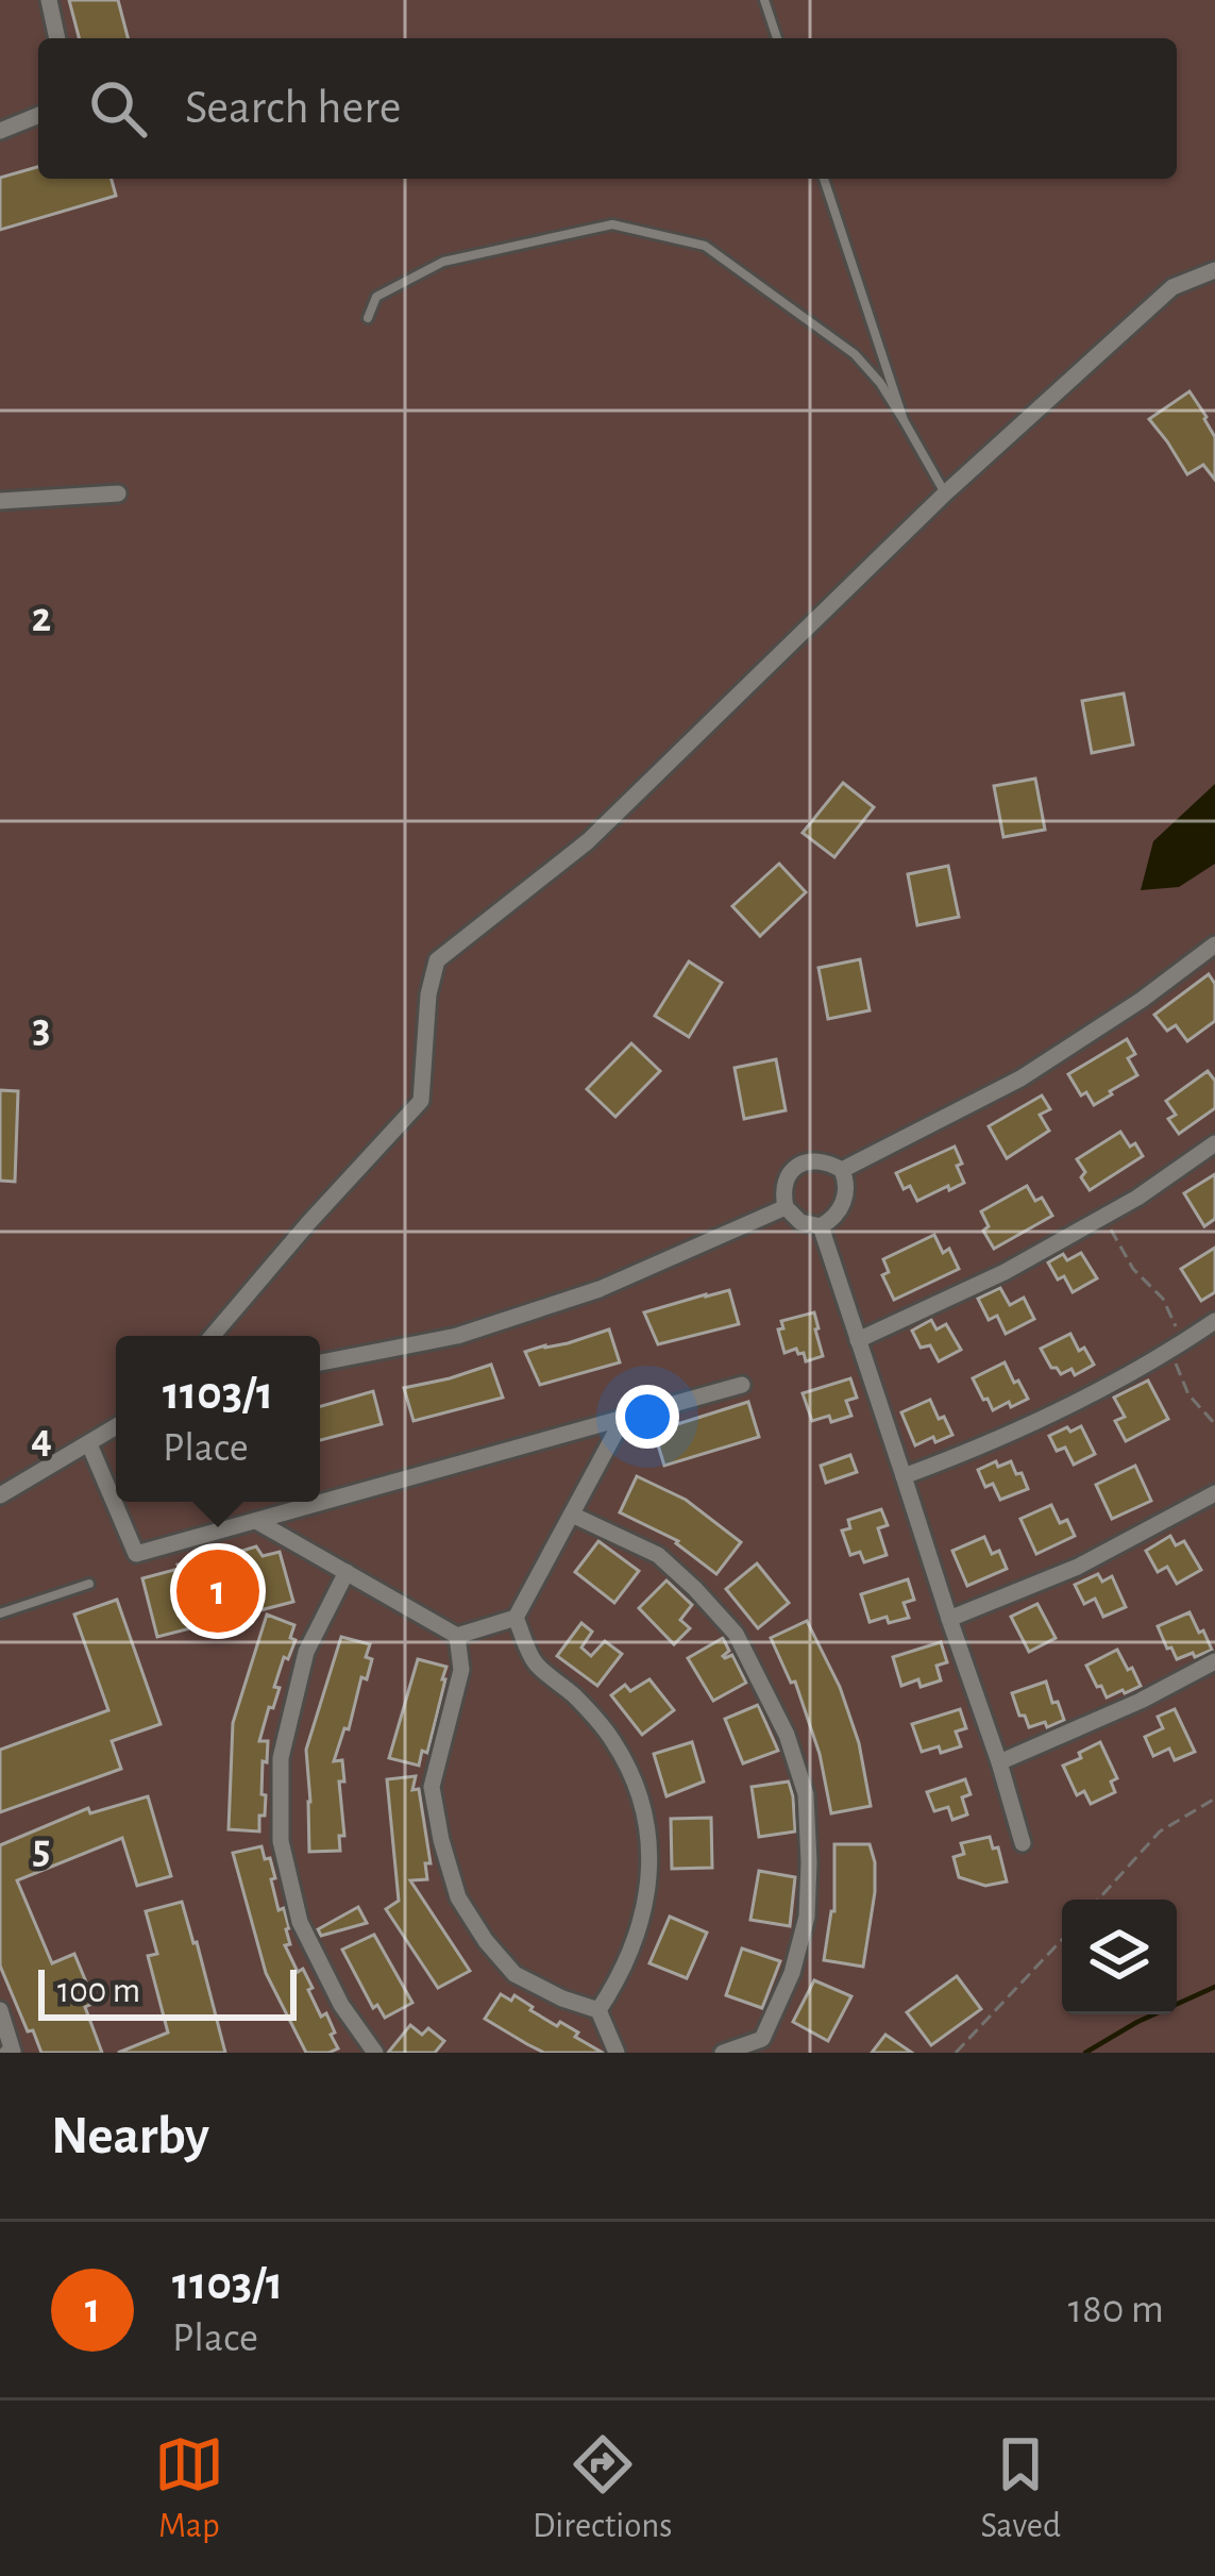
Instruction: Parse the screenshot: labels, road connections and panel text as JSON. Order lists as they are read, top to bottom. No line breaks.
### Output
{"scale_bar":"100 m","page":{"search":"Search here","popup":["1103/1","Place"],"pins":"1","scale":"100 m","heading":"Nearby","list":[{"mark":"1","name":"1103/1","note":"Place","value":"180 m"}],"nav":["Map","Directions","Saved"]},"grid":{"rows":["2","3","4","5"]}}
